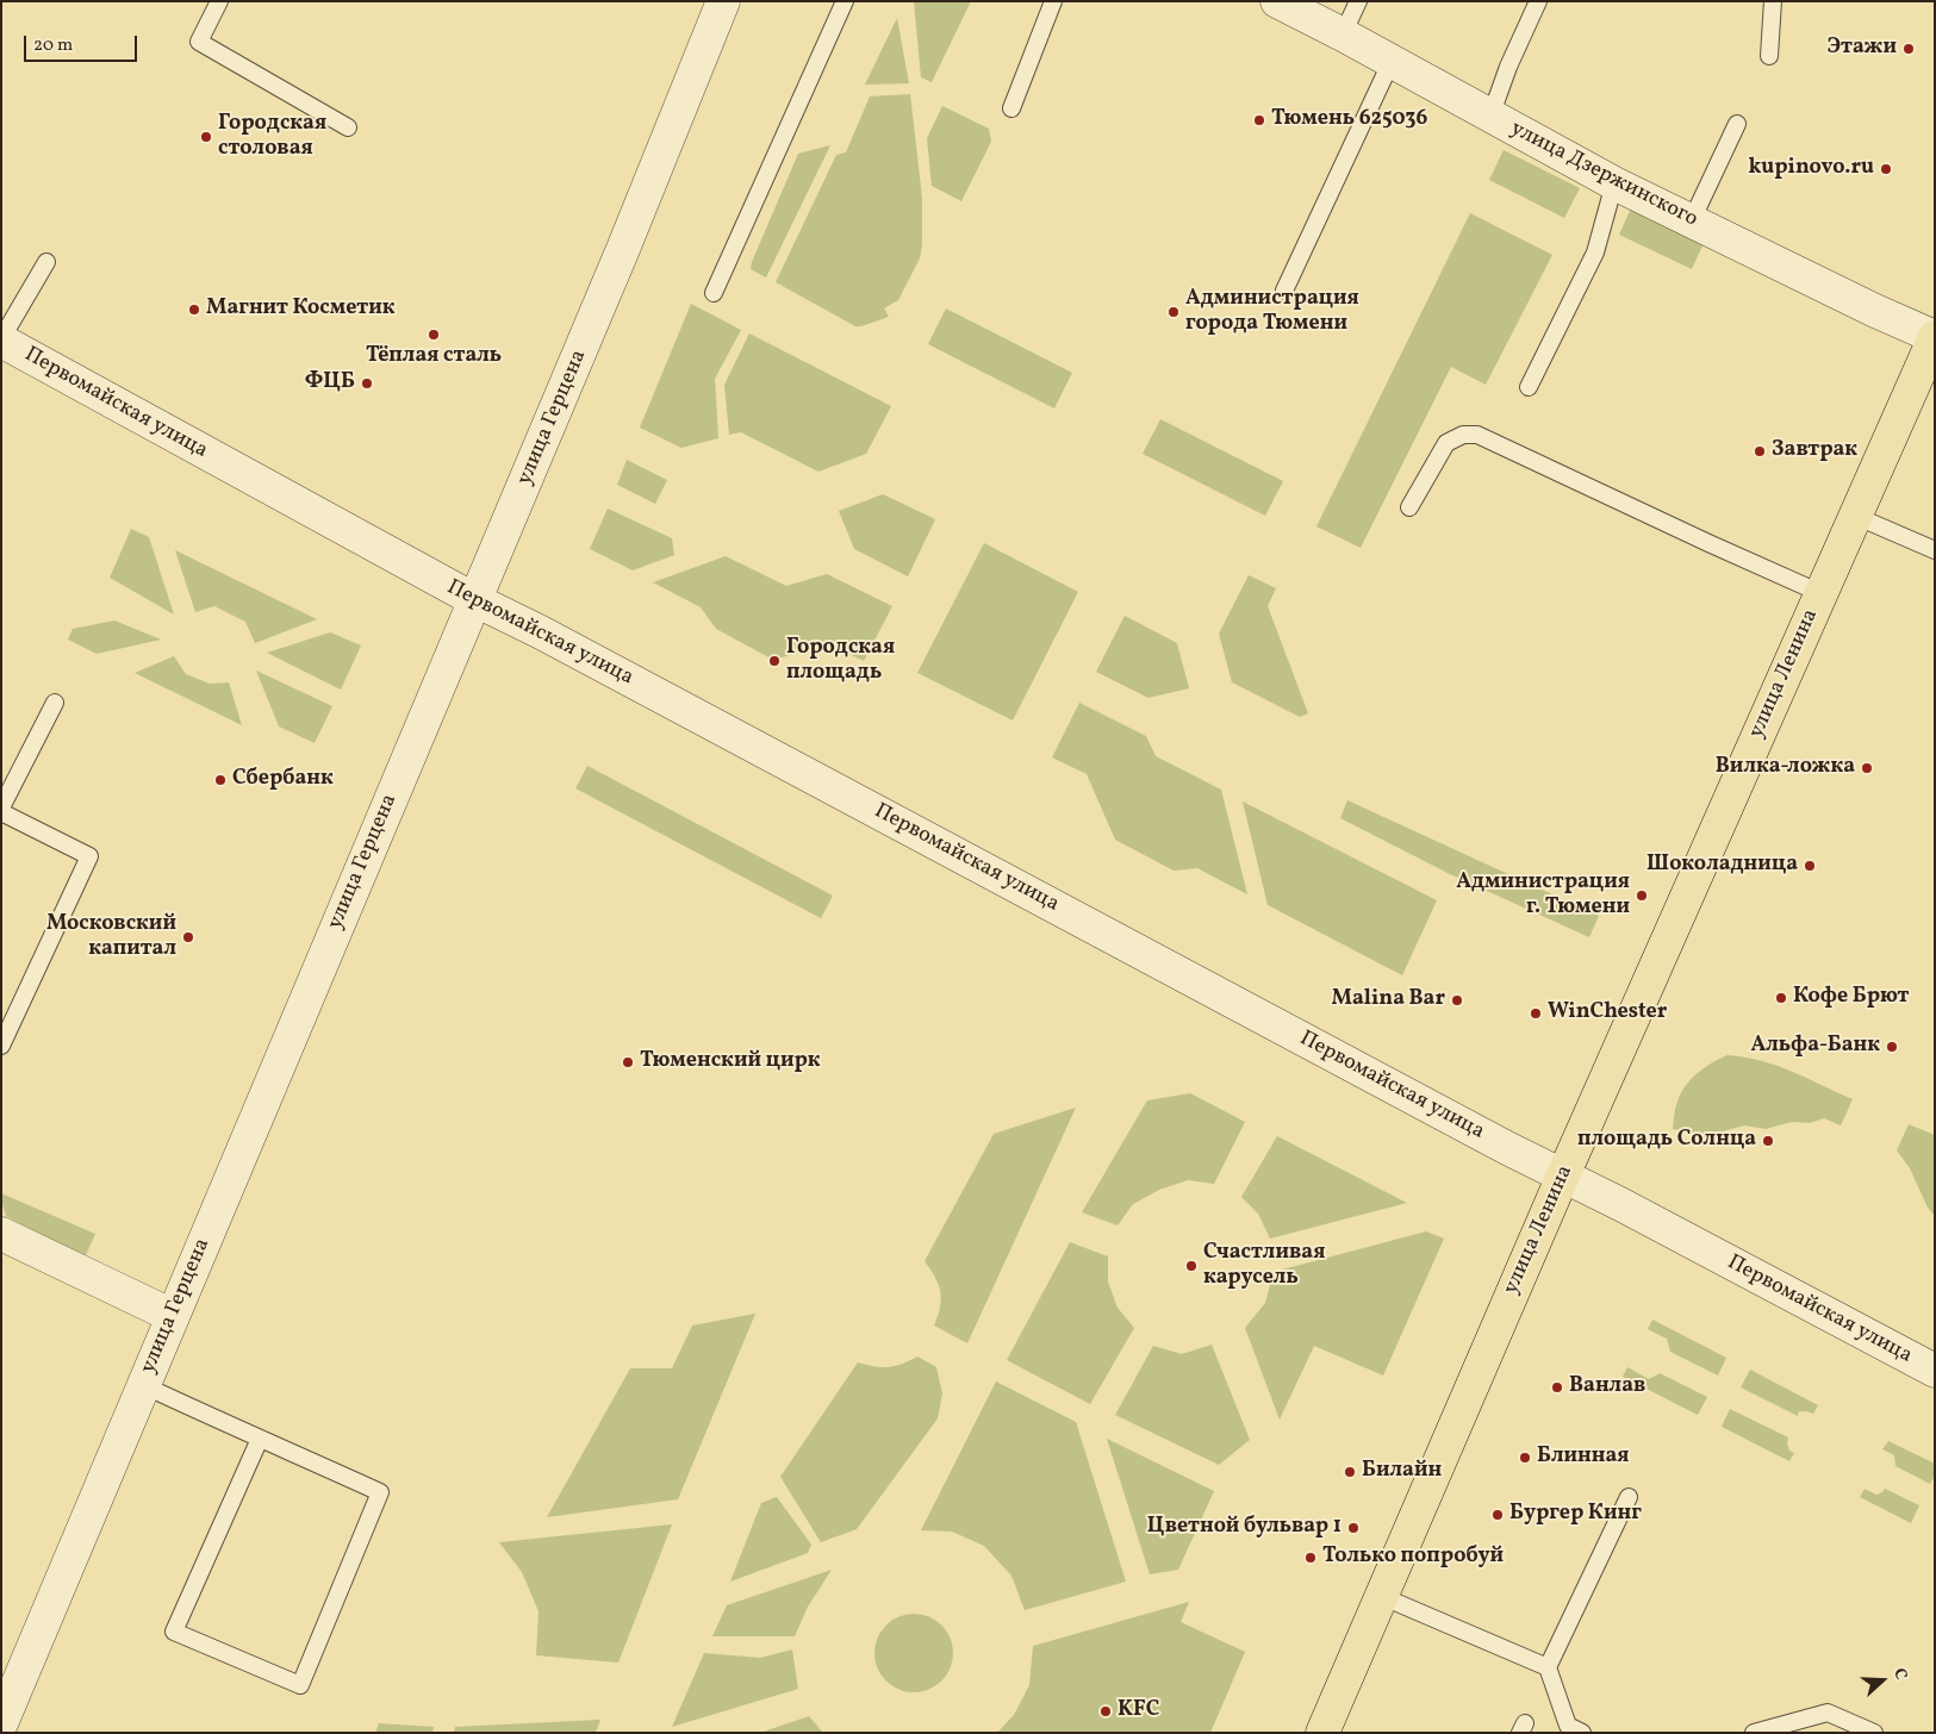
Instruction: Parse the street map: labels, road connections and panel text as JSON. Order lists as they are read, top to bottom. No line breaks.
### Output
{"streets":{"main road":["улица Ленина"],"street":["улица Дзержинского","Первомайская улица","улица Герцена"]},"crossings":[["улица Дзержинского","улица Ленина"],["Первомайская улица","улица Герцена"],["Первомайская улица","улица Ленина"]],"places":["Этажи","Тюмень 625036","Городская столовая","kupinovo.ru","Магнит Косметик","Администрация города Тюмени","Тёплая сталь","ФЦБ","Завтрак","Городская площадь","Вилка-ложка","Сбербанк","Шоколадница","Администрация г. Тюмени","Московский капитал","Кофе Брют","Malina Bar","WinChester","Альфа-Банк","Тюменский цирк","площадь Солнца","Счастливая карусель","Ванлав","Блинная","Билайн","Бургер Кинг","Цветной бульвар 1","Только попробуй","KFC"],"scale_bar":"20 m","north":"right"}
